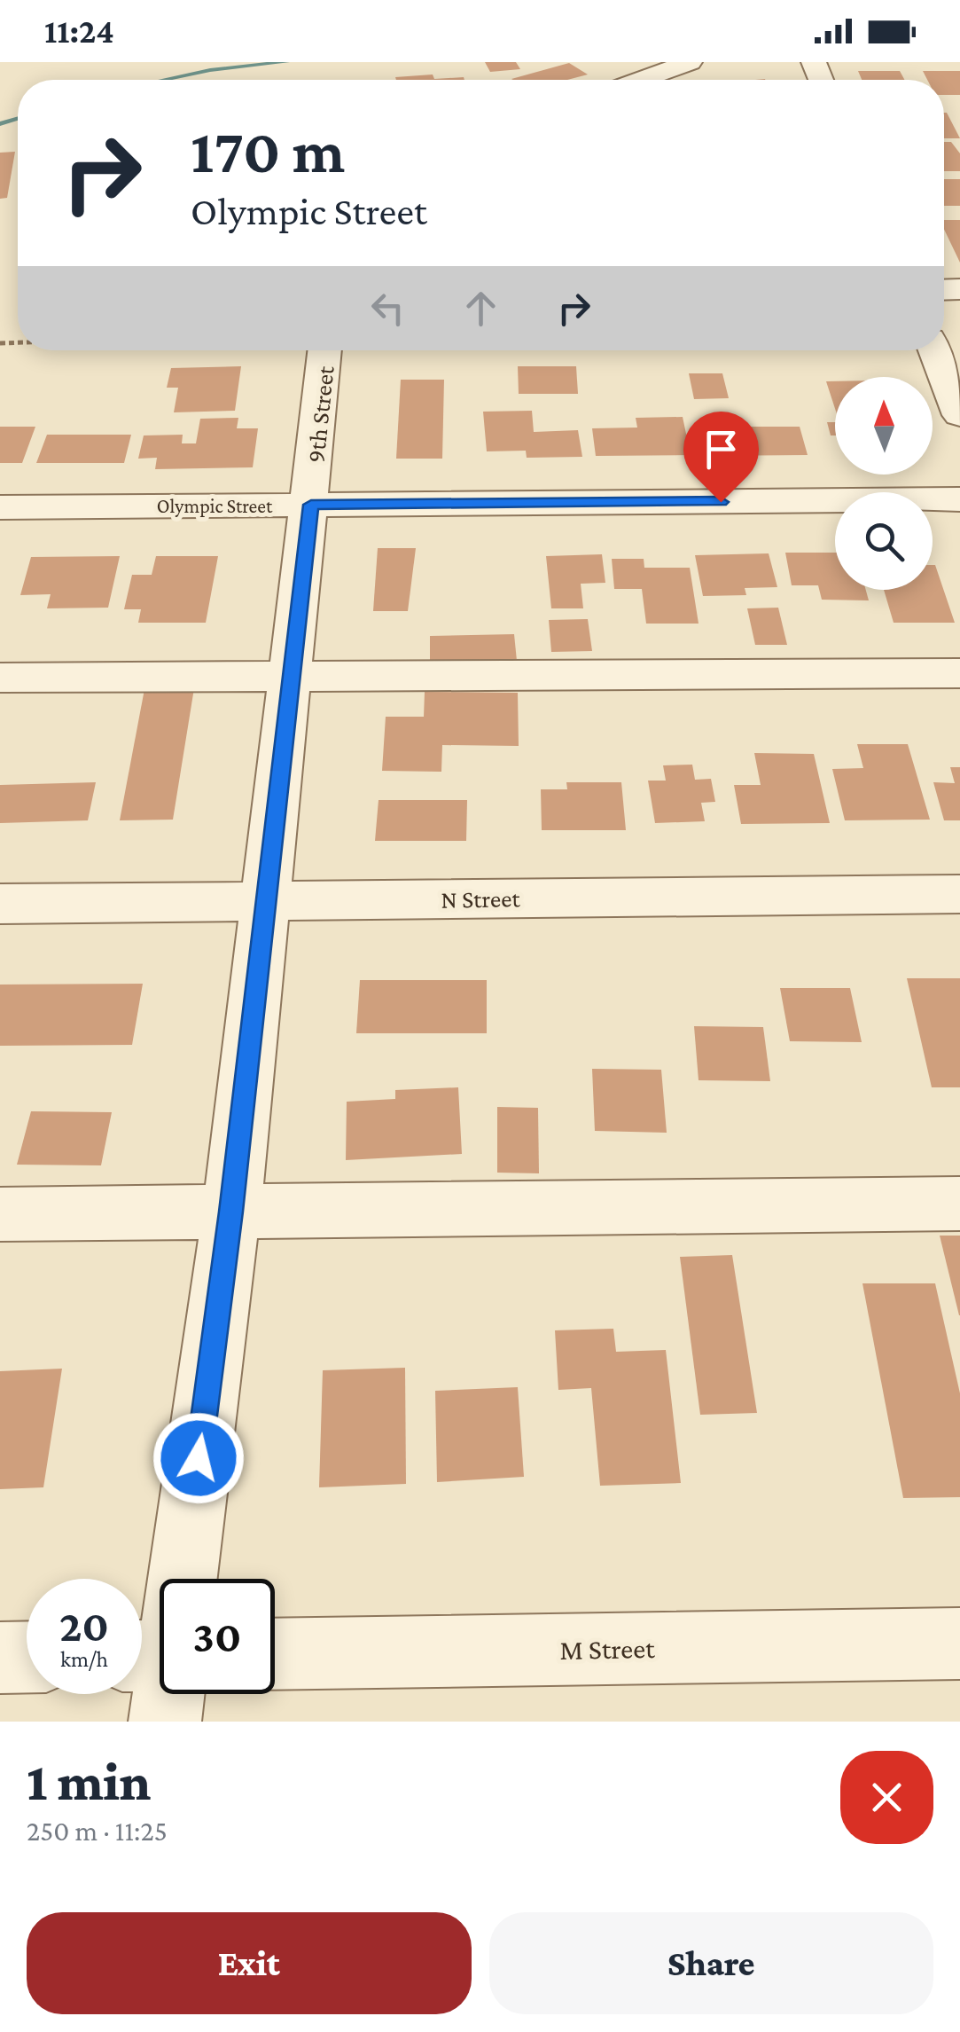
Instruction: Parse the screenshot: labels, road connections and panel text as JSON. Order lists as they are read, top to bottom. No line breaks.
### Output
{"streets":{"street":["9th Street","Olympic Street","N Street","M Street"]},"crossings":[["9th Street","Olympic Street"],["9th Street","N Street"]],"north":"top","page":{"status":"11:24","turn":["170 m","Olympic Street"],"speed":"20 km/h","limit":"30","heading":["1 min","250 m · 11:25"],"buttons":["Exit","Share"]}}
